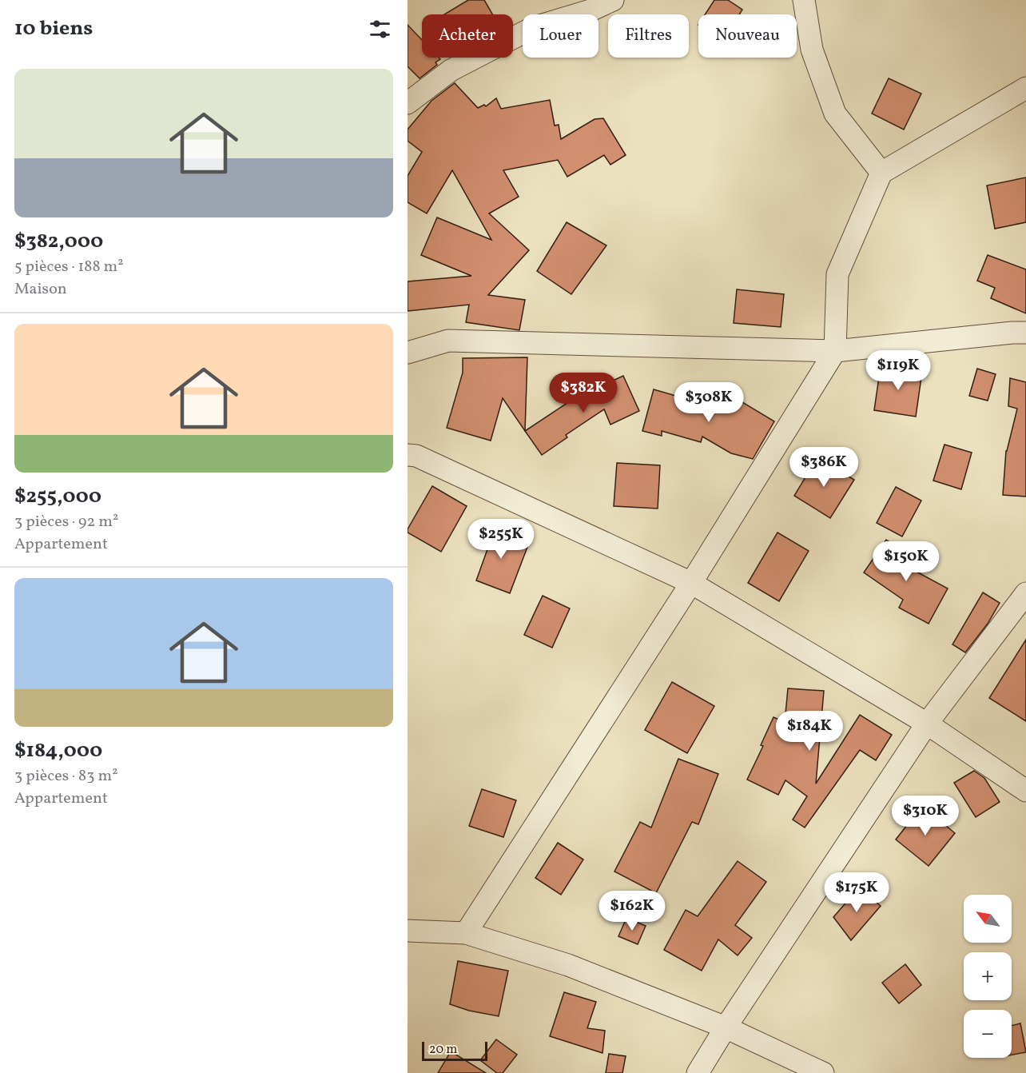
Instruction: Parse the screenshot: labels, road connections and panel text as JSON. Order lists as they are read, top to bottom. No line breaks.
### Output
{"scale_bar":"20 m","north":"top left","page":{"heading":"10 biens","chip":["Acheter","Louer","Filtres","Nouveau"],"list":[{"name":"$382,000","note":"5 pièces · 188 m² · Maison"},{"name":"$255,000","note":"3 pièces · 92 m² · Appartement"},{"name":"$184,000","note":"3 pièces · 83 m² · Appartement"}],"price":["$119K","$382K","$308K","$386K","$255K","$150K","$184K","$310K","$175K","$162K"],"map_buttons":["+","−"],"scale":"20 m"}}
